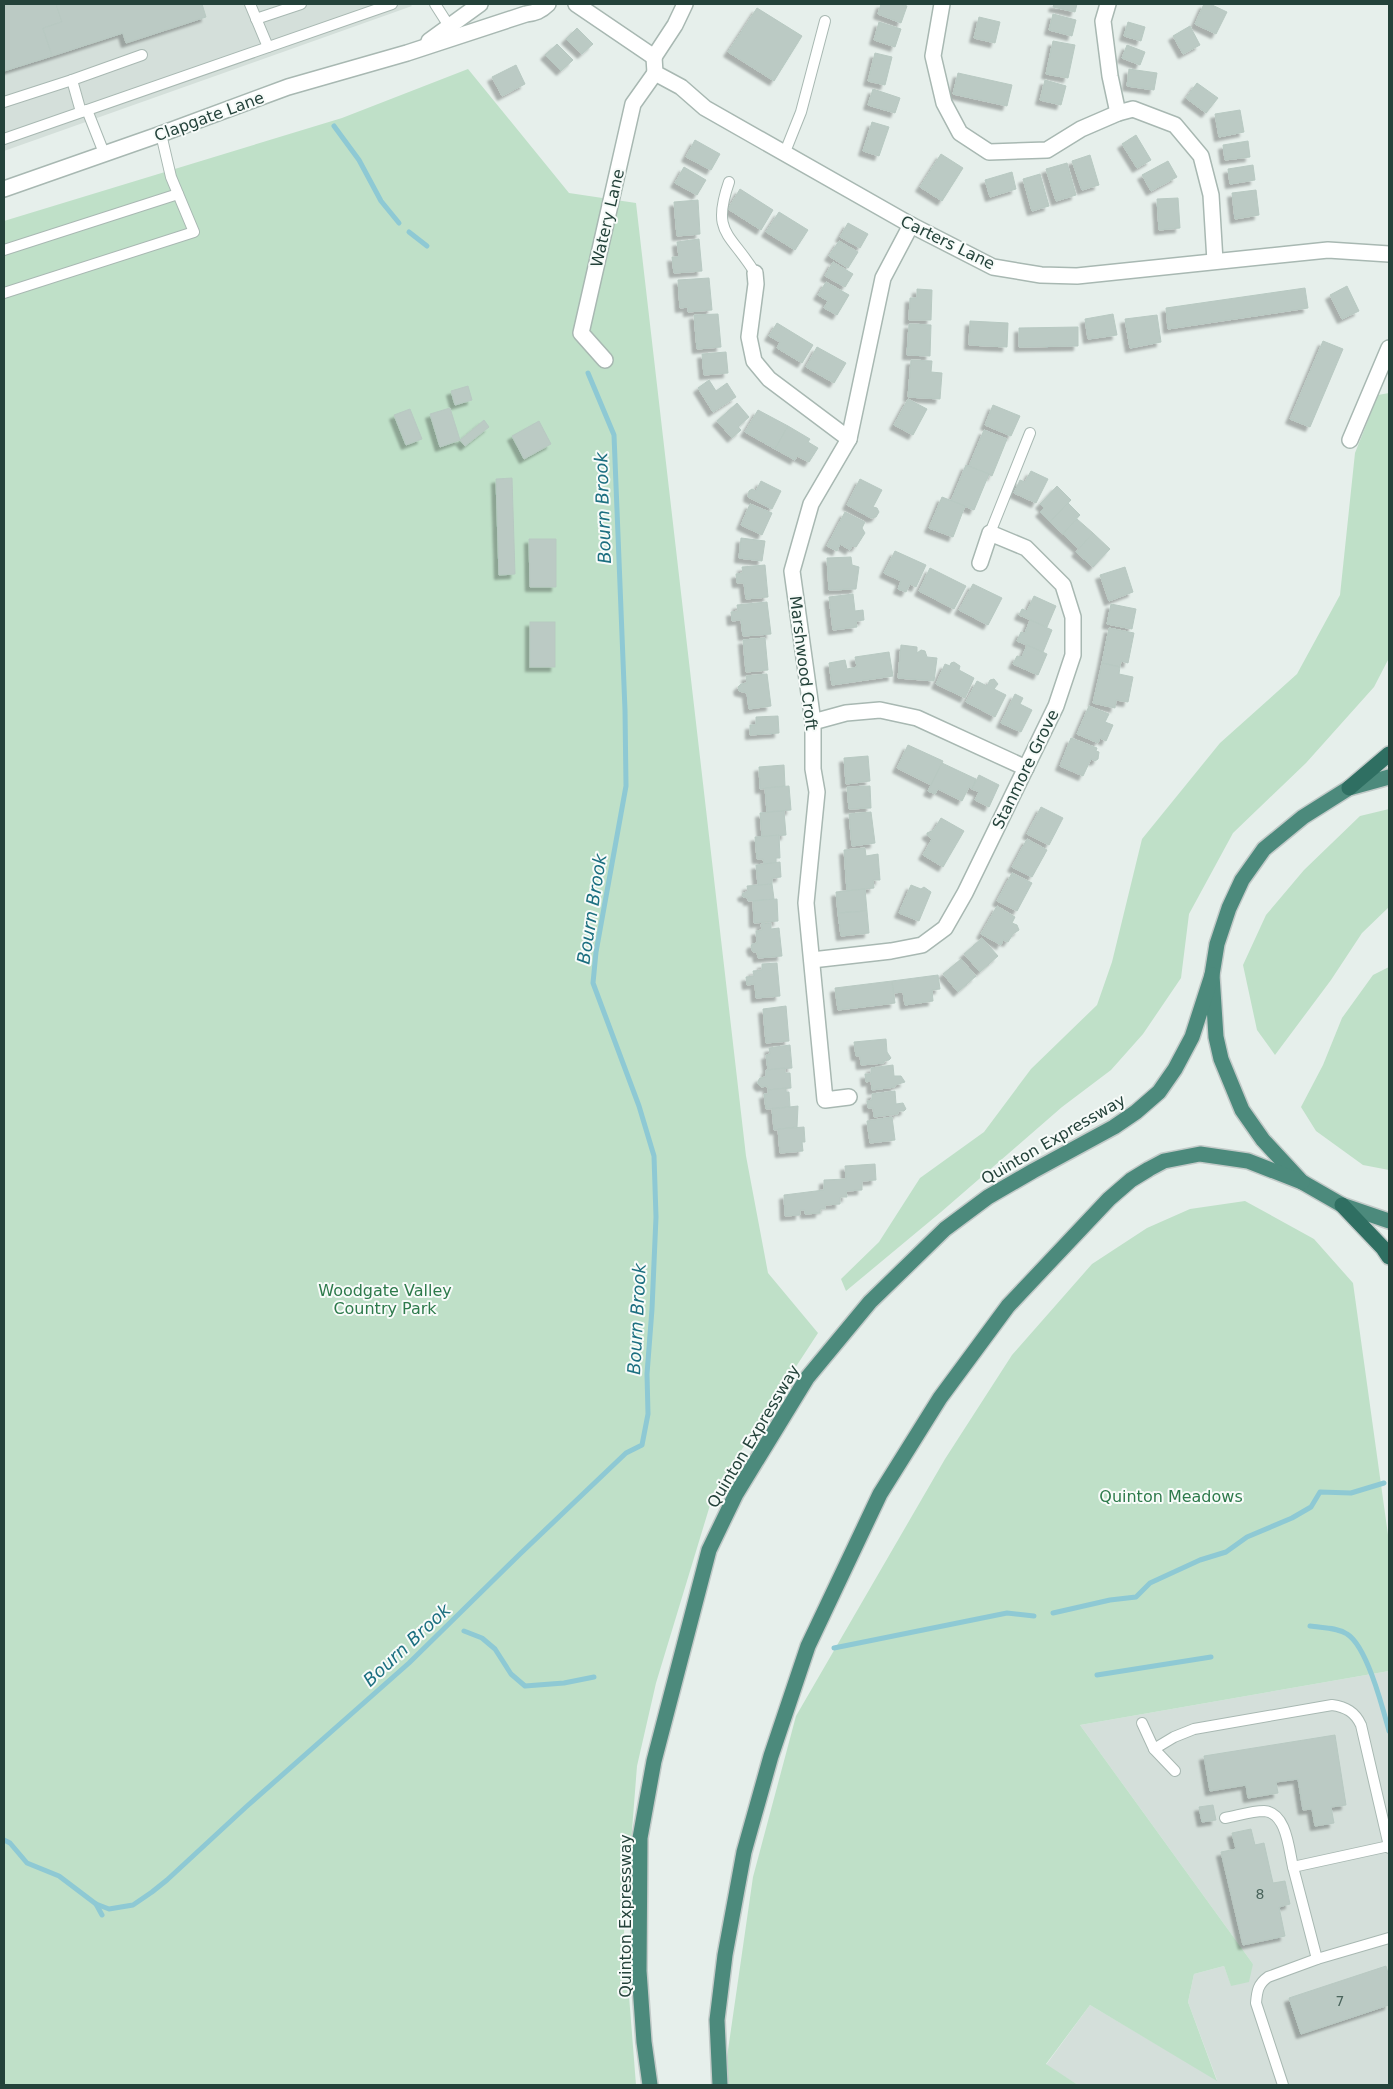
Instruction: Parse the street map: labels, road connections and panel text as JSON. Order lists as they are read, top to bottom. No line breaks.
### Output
{"streets":{"highway":["Quinton Expressway"],"street":["Clapgate Lane","Watery Lane","Carters Lane","Marshwood Croft","Stanmore Grove"]},"crossings":[["Watery Lane","Carters Lane"],["Carters Lane","Marshwood Croft"],["Marshwood Croft","Stanmore Grove"]],"water":["Bourn Brook"],"parks":["Woodgate Valley Country Park","Quinton Meadows"],"house_numbers":["8","7"]}
